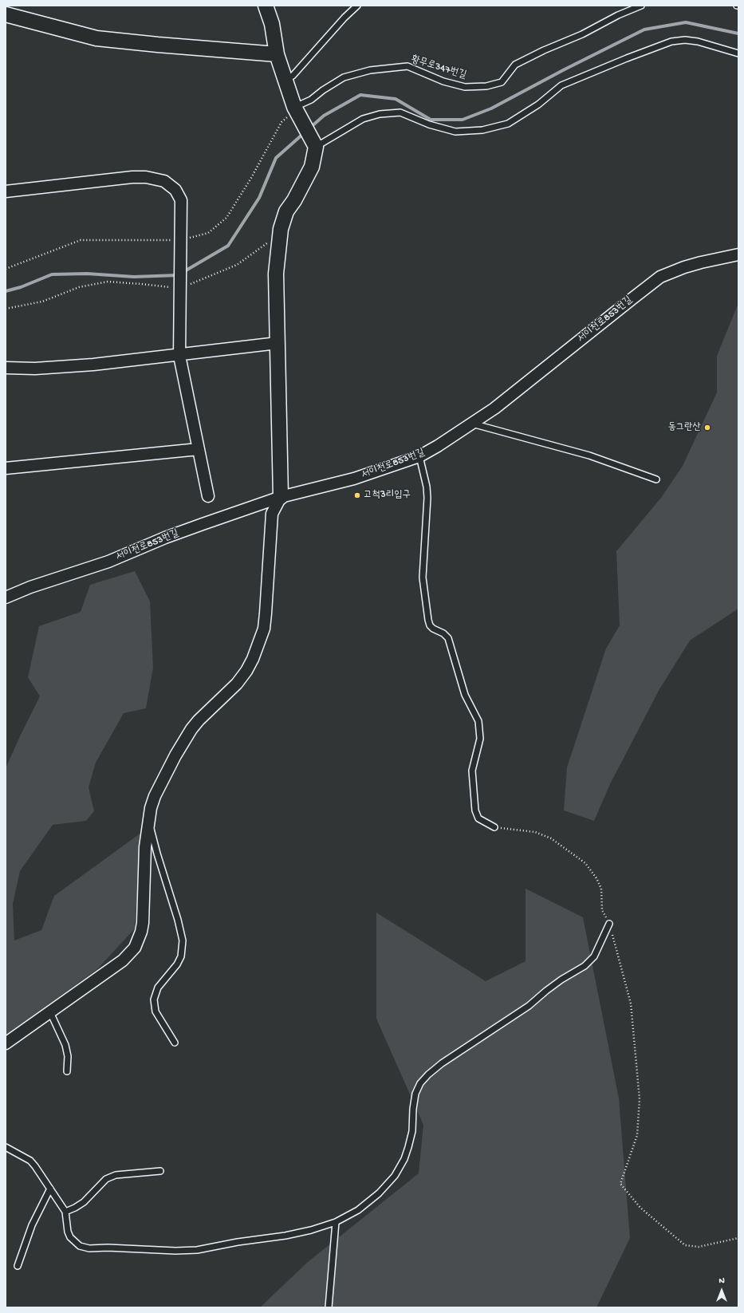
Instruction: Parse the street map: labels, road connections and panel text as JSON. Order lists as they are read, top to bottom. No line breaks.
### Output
{"streets":{"street":["서이천로853번길"],"lane":["황무로347번길"]},"places":["동그란산","고척3리입구"],"north":"top"}
